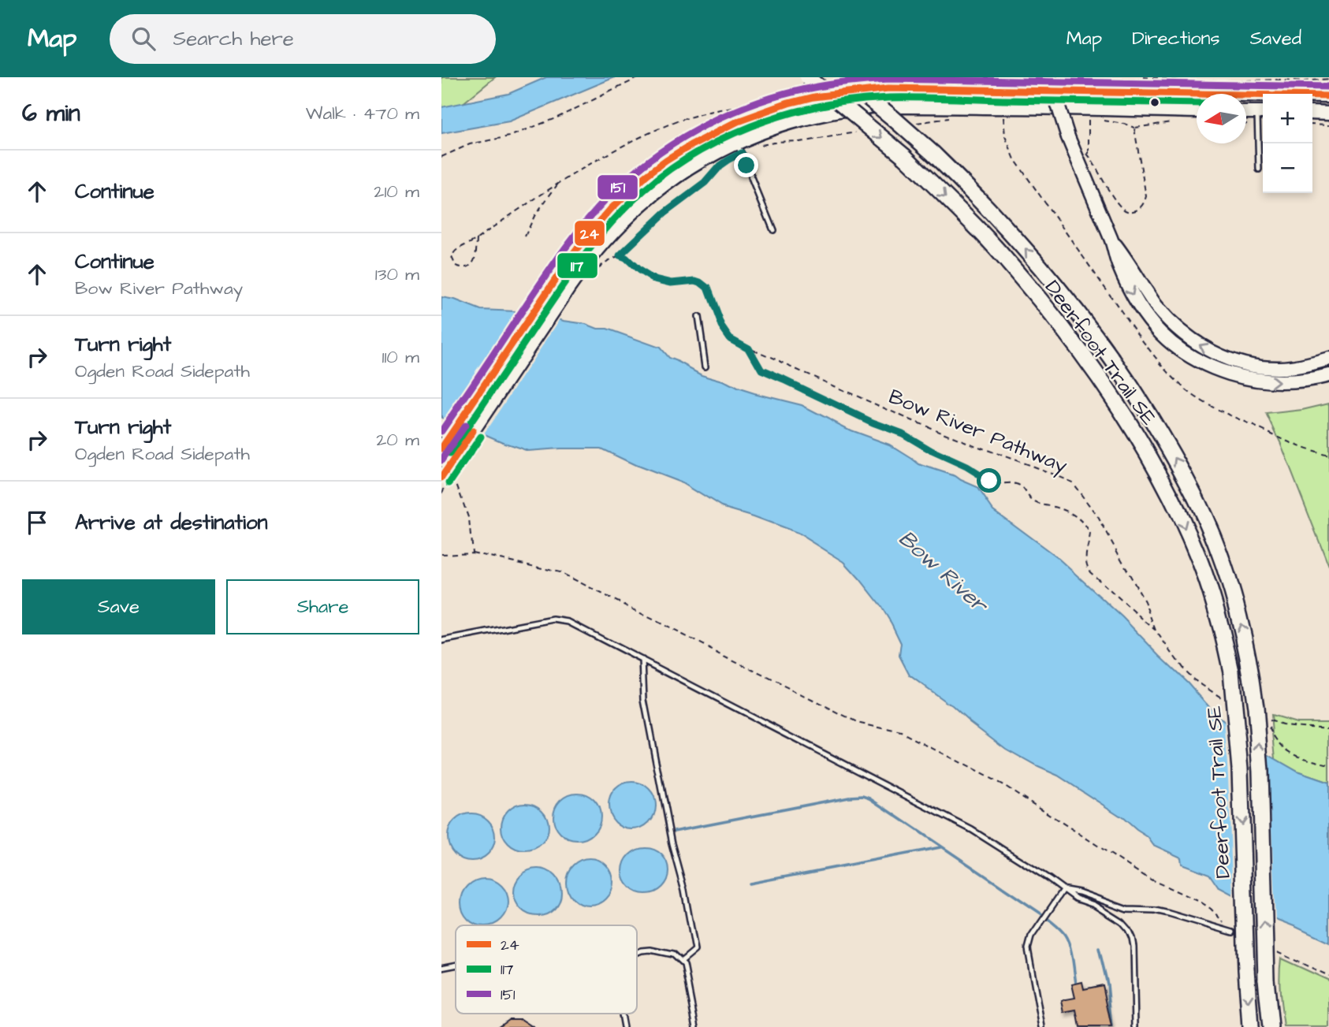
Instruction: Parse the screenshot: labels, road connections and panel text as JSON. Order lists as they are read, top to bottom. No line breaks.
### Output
{"streets":{"highway":["Deerfoot Trail SE"],"path":["Bow River Pathway"]},"water":["Bow River"],"lines":["transit line 151","transit line 24","transit line 117"],"legend":["24","117","151"],"north":"left","page":{"header":"Map","search":"Search here","nav":["Map","Directions","Saved"],"heading":["6 min","Walk · 470 m"],"map_buttons":["+","−"],"list":[["Continue","210 m"],["Continue","Bow River Pathway","130 m"],["Turn right","Ogden Road Sidepath","110 m"],["Turn right","Ogden Road Sidepath","20 m"],"Arrive at destination"],"buttons":["Save","Share"]}}
